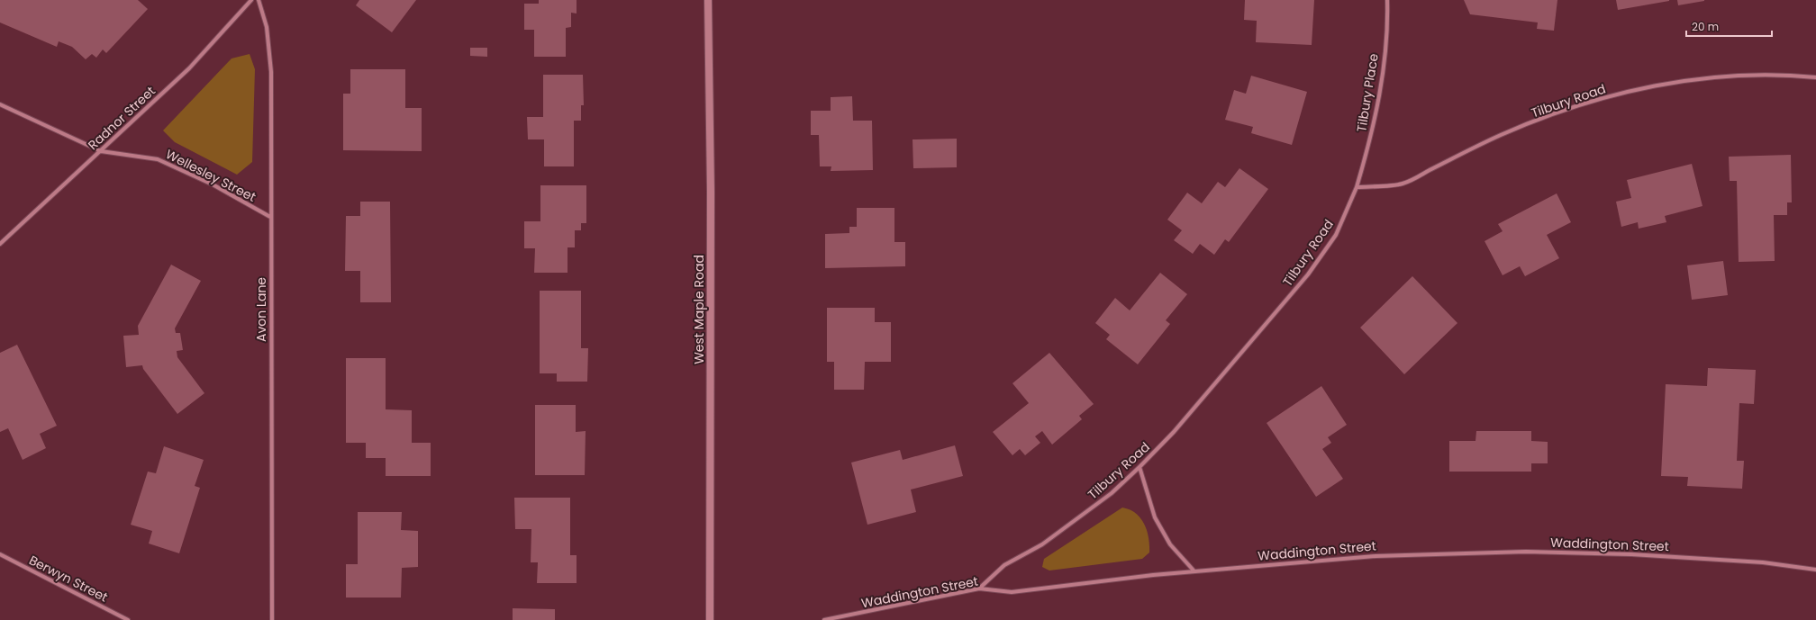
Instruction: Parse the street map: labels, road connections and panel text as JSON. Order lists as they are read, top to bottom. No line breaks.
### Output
{"streets":{"main road":["West Maple Road"],"street":["Tilbury Place","Tilbury Road","Radnor Street","Wellesley Street","Avon Lane","Waddington Street","Berwyn Street"]},"crossings":[["Tilbury Place","Tilbury Road"],["Tilbury Road","Waddington Street"],["Radnor Street","Wellesley Street"],["Wellesley Street","Avon Lane"]],"scale_bar":"20 m"}
